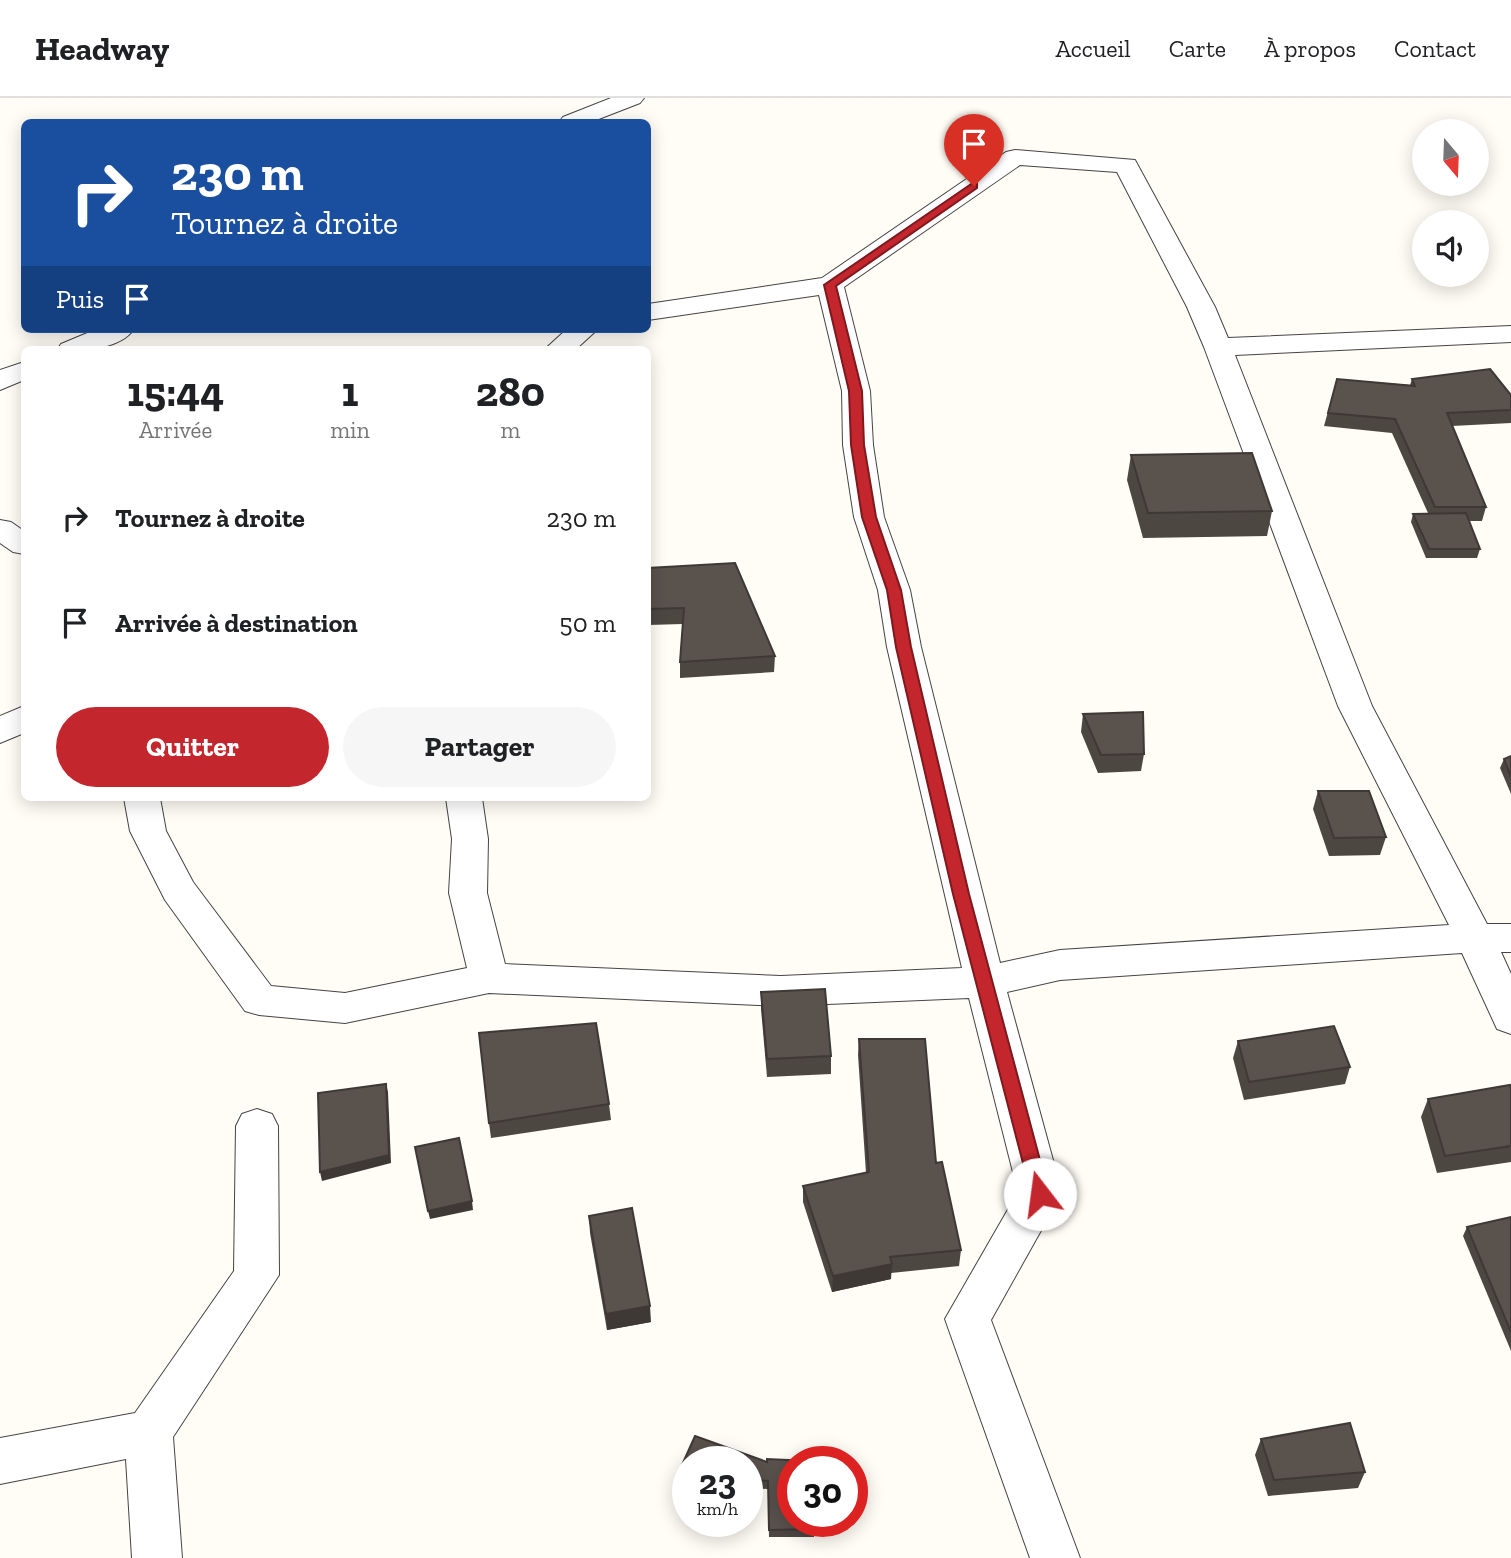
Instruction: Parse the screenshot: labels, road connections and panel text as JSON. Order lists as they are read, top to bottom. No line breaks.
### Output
{"north":"bottom","page":{"header":"Headway","nav":["Accueil","Carte","À propos","Contact"],"turn":["230 m","Tournez à droite"],"then":"Puis","eta":["15:44","Arrivée","1","min","280","m"],"list":[{"name":"Tournez à droite","value":"230 m"},{"name":"Arrivée à destination","value":"50 m"}],"buttons":["Quitter","Partager"],"speed":"23 km/h","limit":"30"}}
